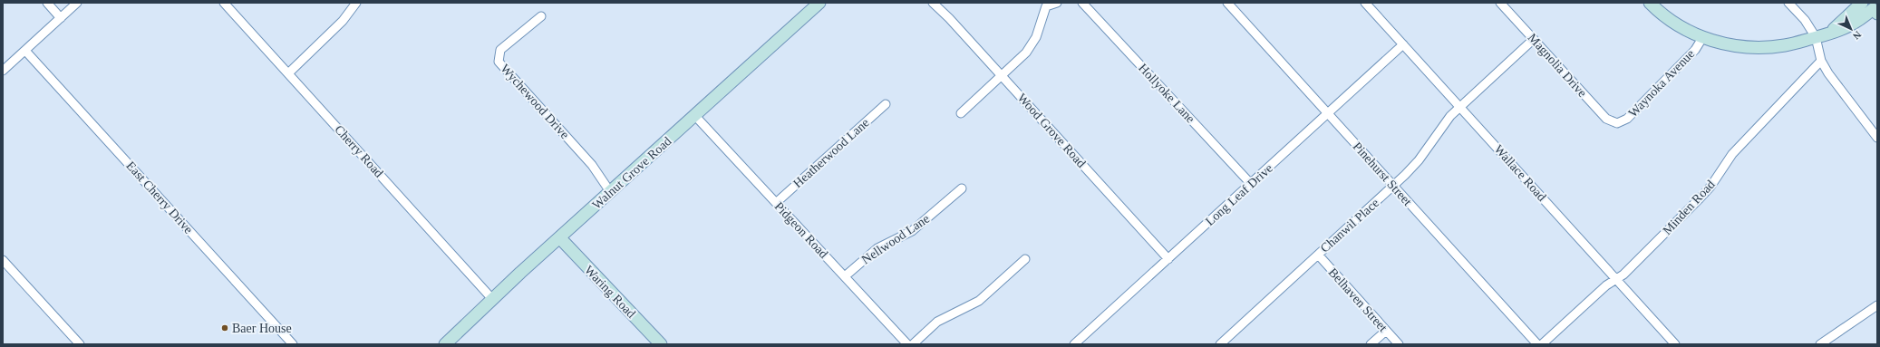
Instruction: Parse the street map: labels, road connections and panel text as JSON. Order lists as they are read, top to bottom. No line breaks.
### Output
{"streets":{"main road":["Walnut Grove Road","Waring Road"],"street":["Magnolia Drive","Waynoka Avenue","Hollyoke Lane","Wychewood Drive","Wood Grove Road","Cherry Road","Heatherwood Lane","Wallace Road","Pinehurst Street","Long Leaf Drive","East Cherry Drive","Minden Road","Chanwil Place","Pidgeon Road","Nellwood Lane","Belhaven Street"]},"crossings":[["Magnolia Drive","Waynoka Avenue"],["Magnolia Drive","Chanwil Place"],["Hollyoke Lane","Long Leaf Drive"],["Wychewood Drive","Walnut Grove Road"],["Wood Grove Road","Long Leaf Drive"],["Cherry Road","Walnut Grove Road"],["Heatherwood Lane","Pidgeon Road"],["Walnut Grove Road","Pidgeon Road"],["Walnut Grove Road","Waring Road"],["Wallace Road","Long Leaf Drive"],["Wallace Road","Minden Road"],["Wallace Road","Chanwil Place"],["Pinehurst Street","Long Leaf Drive"],["Pinehurst Street","Chanwil Place"],["Chanwil Place","Belhaven Street"],["Pidgeon Road","Nellwood Lane"]],"places":["Baer House"],"north":"bottom right"}
